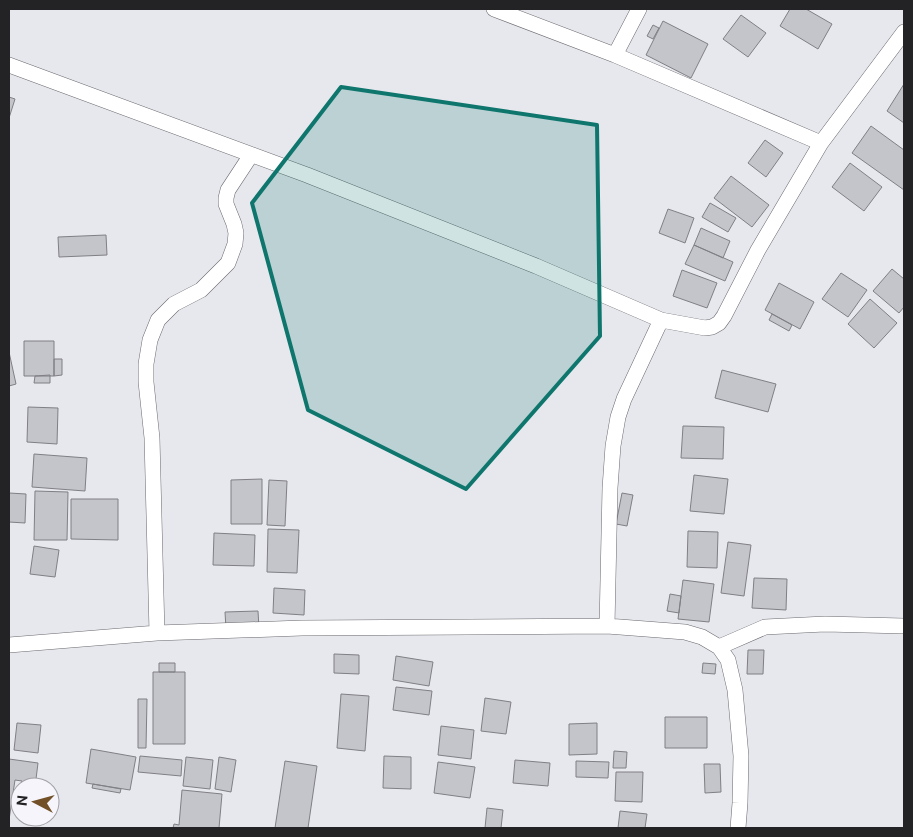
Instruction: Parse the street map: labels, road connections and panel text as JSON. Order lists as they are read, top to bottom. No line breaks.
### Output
{"north":"left"}
